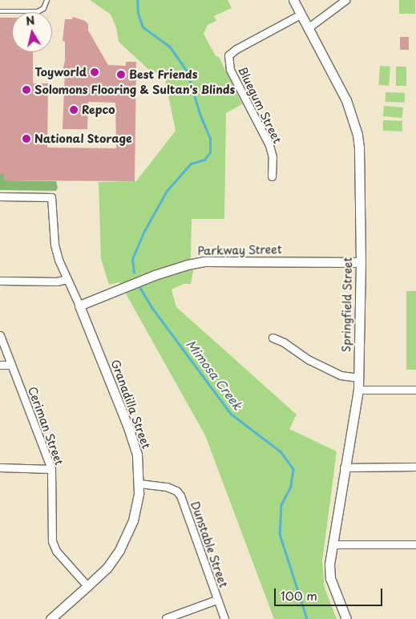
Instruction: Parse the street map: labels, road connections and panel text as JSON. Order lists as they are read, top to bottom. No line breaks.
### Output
{"streets":{"street":["Bluegum Street","Parkway Street","Springfield Street","Granadilla Street","Ceriman Street","Dunstable Street"]},"crossings":[["Bluegum Street","Springfield Street"],["Parkway Street","Springfield Street"],["Parkway Street","Granadilla Street"],["Granadilla Street","Ceriman Street"],["Granadilla Street","Dunstable Street"]],"water":["Mimosa Creek"],"places":["Toyworld","Best Friends","Solomons Flooring & Sultan's Blinds","Repco","National Storage"],"scale_bar":"100 m","north":"top"}
